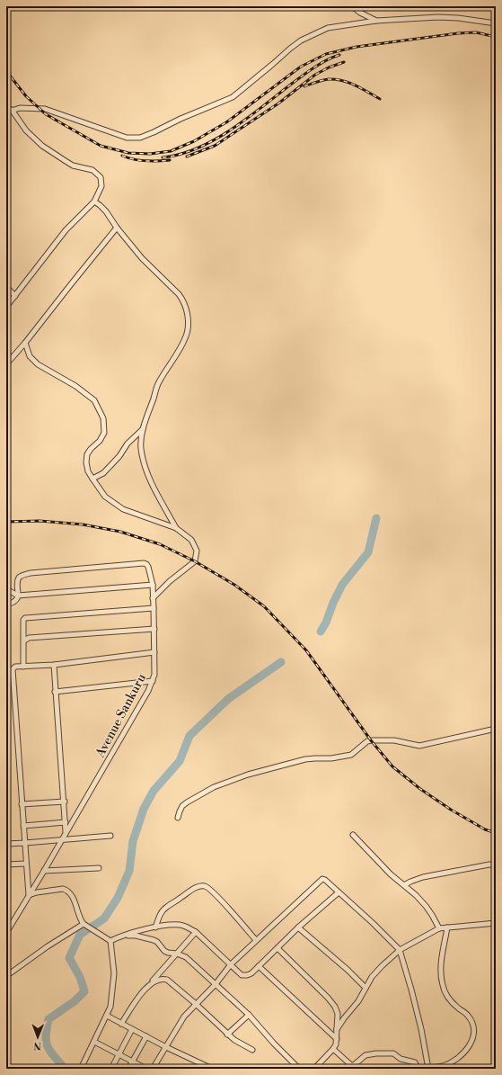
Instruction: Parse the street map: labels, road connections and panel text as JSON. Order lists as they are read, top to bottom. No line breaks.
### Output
{"streets":{"street":["Avenue Sankuru"]},"north":"bottom"}
